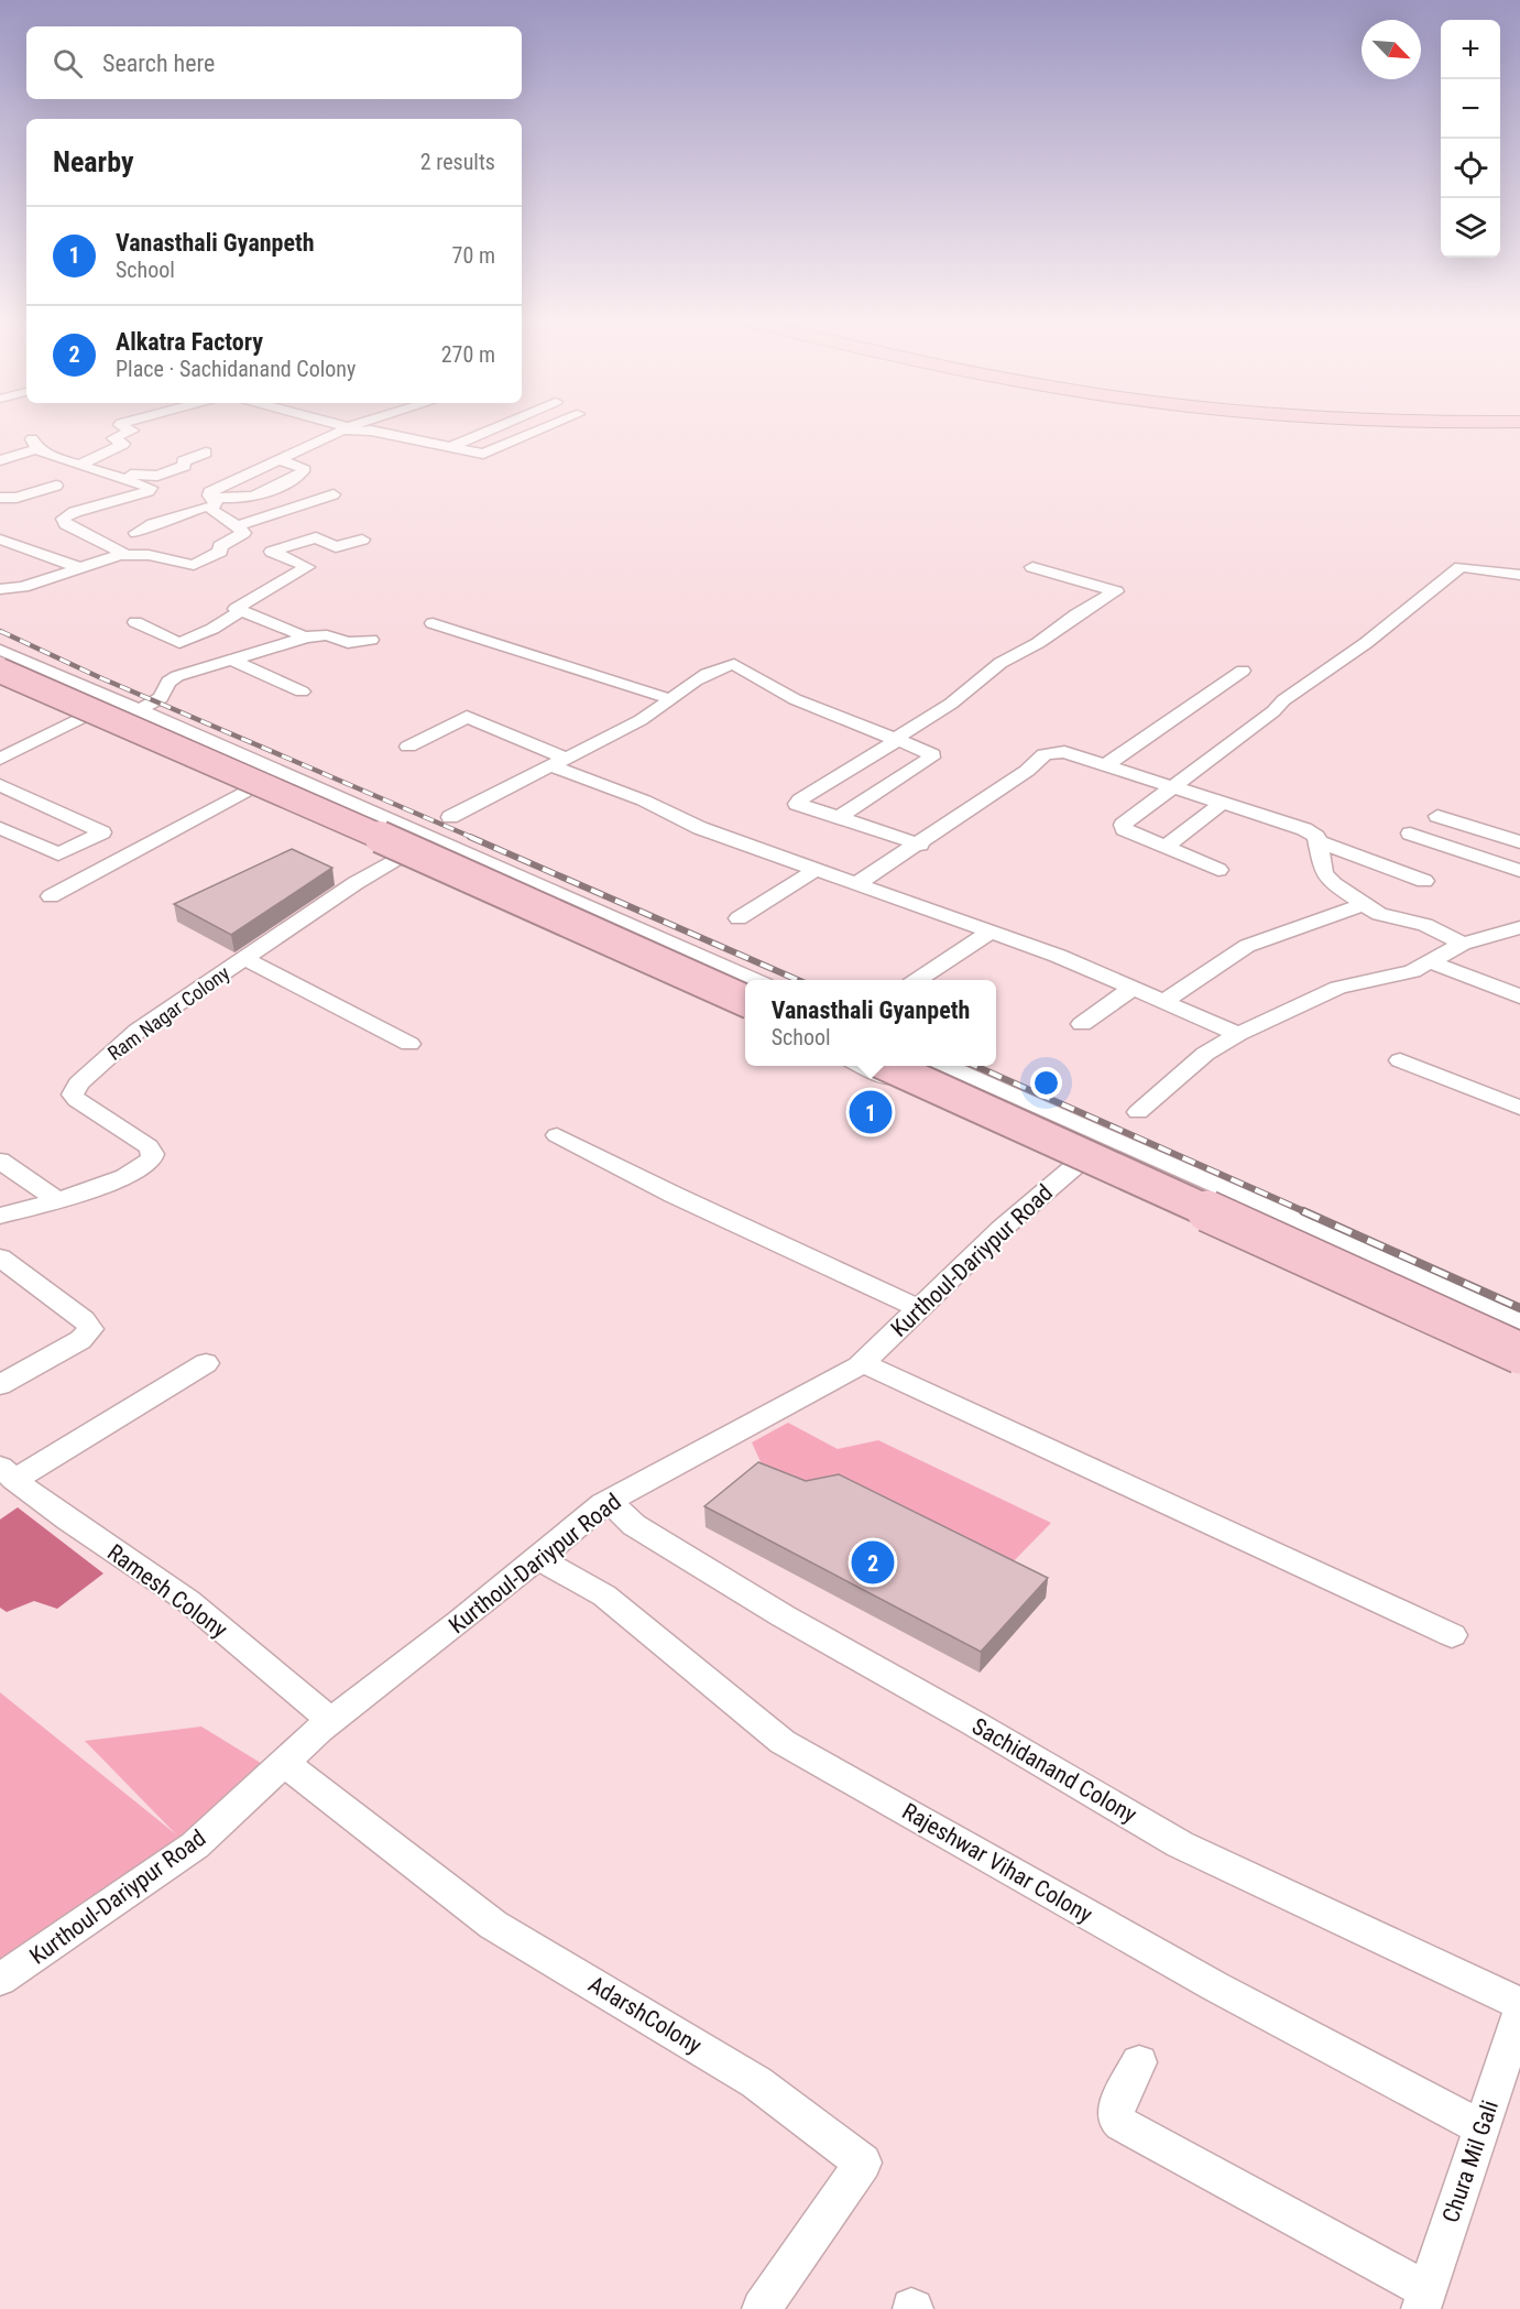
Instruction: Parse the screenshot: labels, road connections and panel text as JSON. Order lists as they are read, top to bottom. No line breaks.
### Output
{"streets":{"street":["Ram Nagar Colony","Kurthoul-Dariypur Road","Ramesh Colony","Sachidanand Colony","Rajeshwar Vihar Colony","AdarshColony","Chura Mil Gali"]},"crossings":[["Kurthoul-Dariypur Road","Ramesh Colony"],["Kurthoul-Dariypur Road","Sachidanand Colony"],["Kurthoul-Dariypur Road","Rajeshwar Vihar Colony"],["Kurthoul-Dariypur Road","AdarshColony"],["Rajeshwar Vihar Colony","Chura Mil Gali"]],"north":"bottom right","page":{"map_buttons":["+","−"],"search":"Search here","heading":["Nearby","2 results"],"list":[{"mark":"1","name":"Vanasthali Gyanpeth","note":"School","value":"70 m"},{"mark":"2","name":"Alkatra Factory","note":"Place · Sachidanand Colony","value":"270 m"}],"popup":["Vanasthali Gyanpeth","School"],"pins":["1","2"]}}
